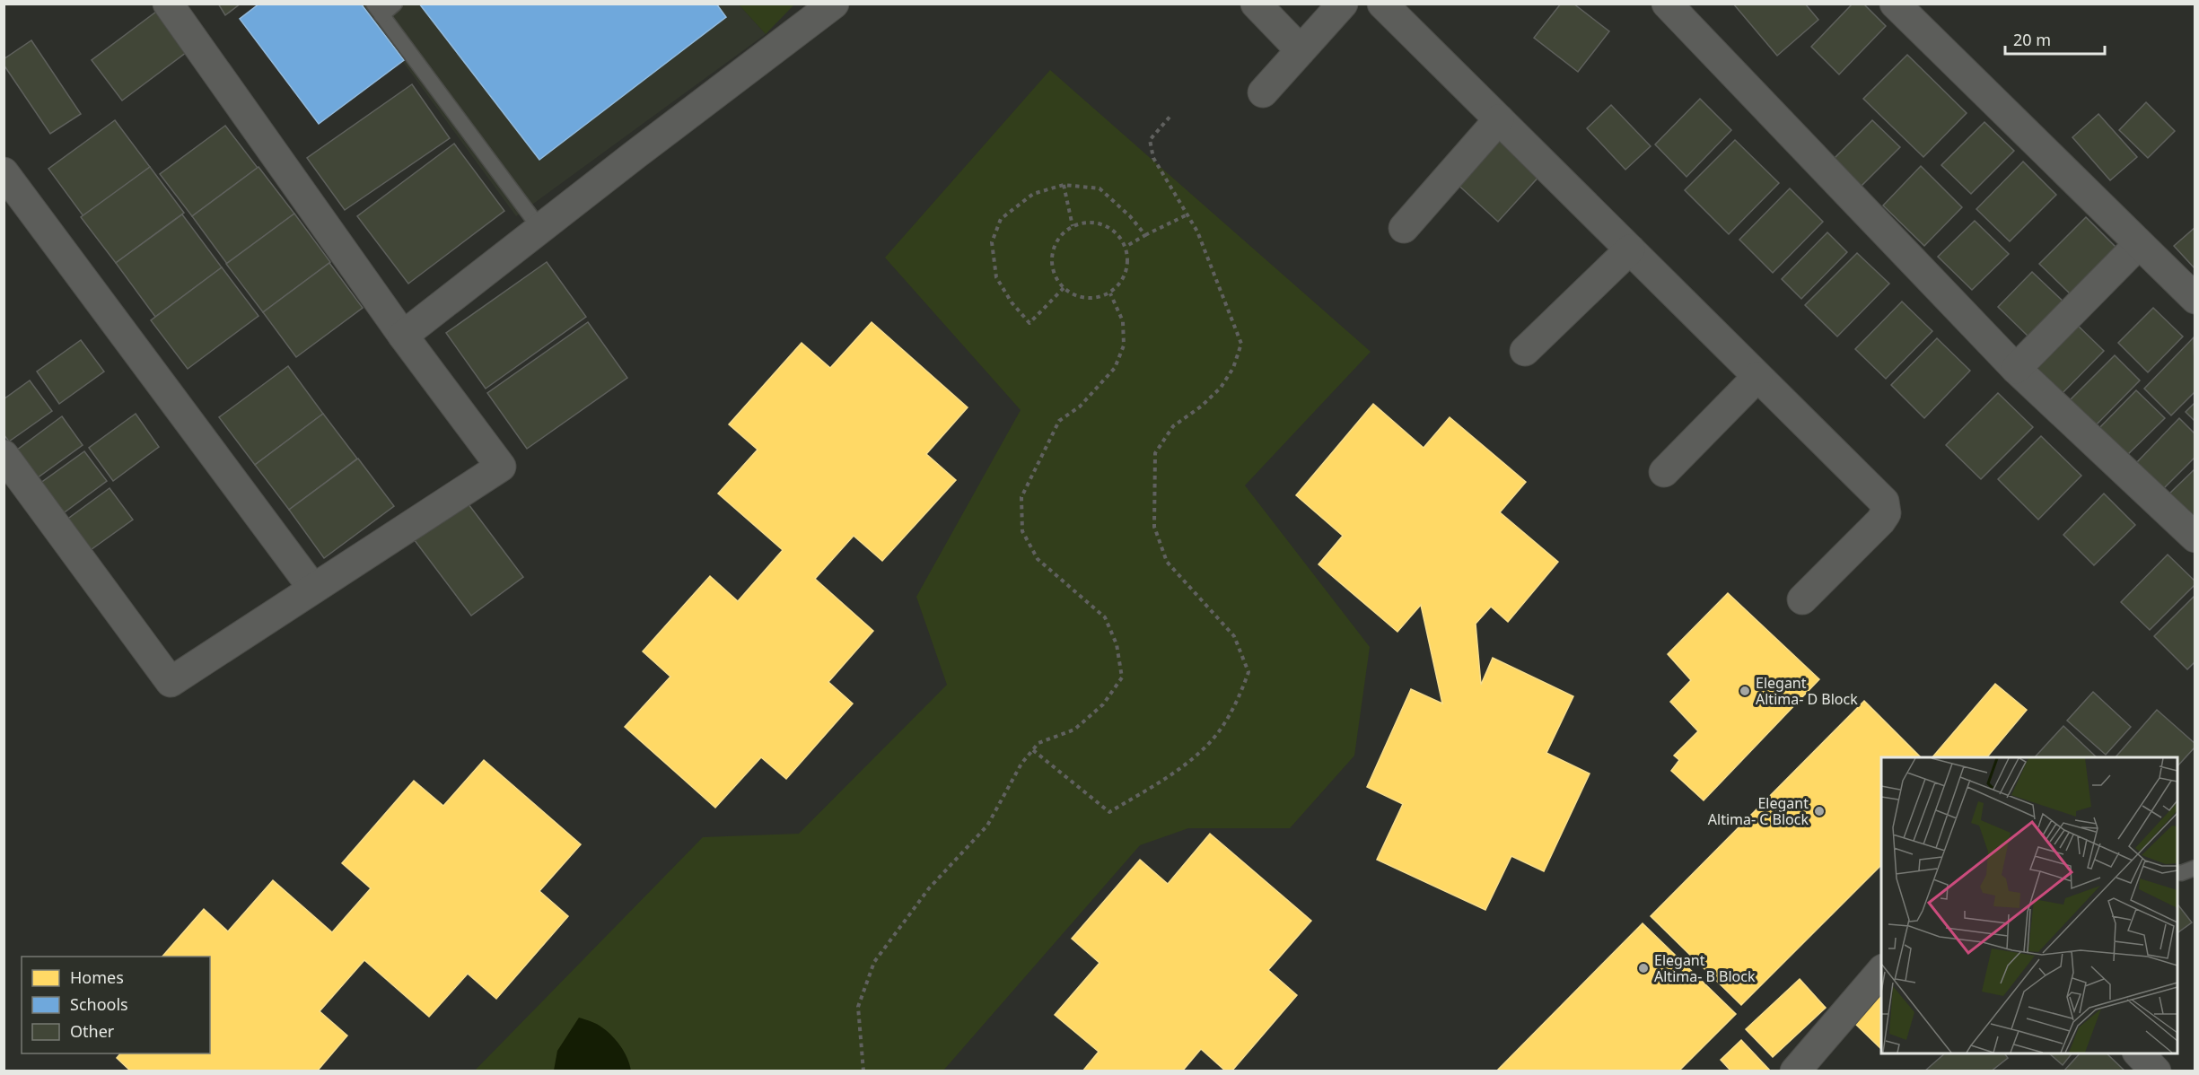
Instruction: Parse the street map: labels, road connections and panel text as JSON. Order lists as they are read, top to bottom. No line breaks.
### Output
{"places":["Elegant Altima- D Block","Elegant Altima- C Block","Elegant Altima- B Block"],"legend":["Homes","Schools","Other"],"scale_bar":"20 m"}
